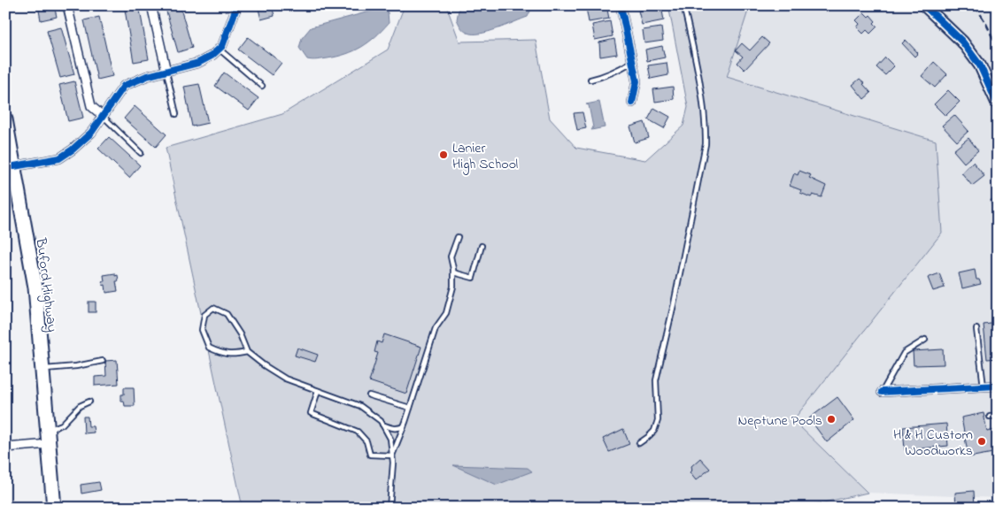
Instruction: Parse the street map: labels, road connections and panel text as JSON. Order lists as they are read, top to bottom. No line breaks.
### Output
{"streets":{"main road":["Buford Highway"]},"places":["Lanier High School","Neptune Pools","H & H Custom Woodworks"]}
